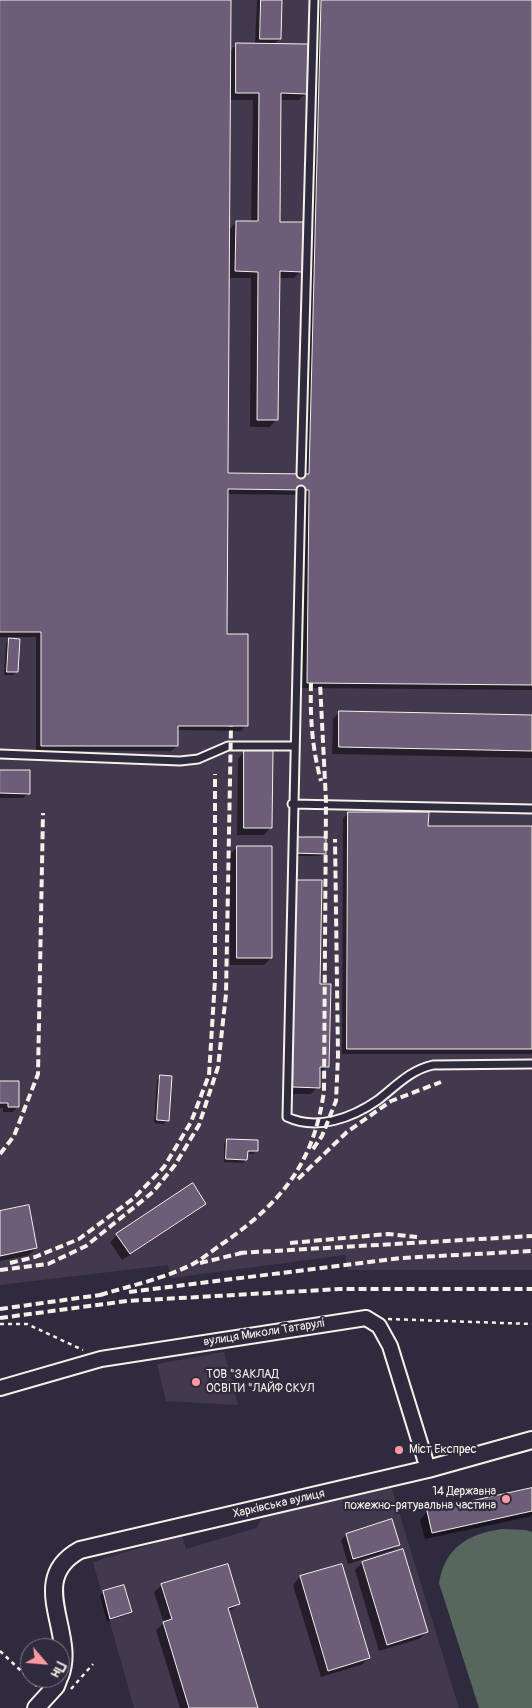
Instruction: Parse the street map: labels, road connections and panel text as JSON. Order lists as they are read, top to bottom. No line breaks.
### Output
{"streets":{"street":["вулиця Миколи Татарулі","Харківська вулиця"]},"places":["ТОВ \"ЗАКЛАД ОСВІТИ \"ЛАЙФ СКУЛ","Міст Експрес","14 Державна пожежно-рятувальна частина"],"north":"bottom right"}
